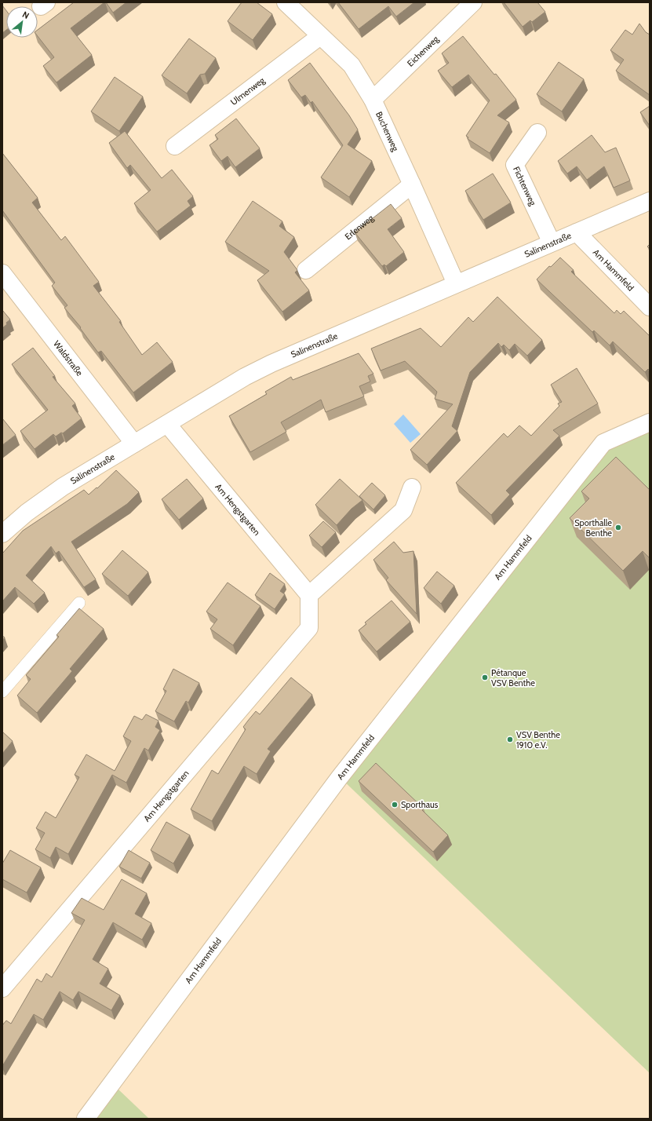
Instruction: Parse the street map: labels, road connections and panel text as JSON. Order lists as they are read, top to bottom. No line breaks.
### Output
{"streets":{"street":["Eichenweg","Ulmenweg","Buchenweg","Fichtenweg","Erlenweg","Salinenstraße","Am Hammfeld","Waldstraße","Am Hengstgarten"]},"crossings":[["Eichenweg","Buchenweg"],["Ulmenweg","Buchenweg"],["Buchenweg","Erlenweg"],["Buchenweg","Salinenstraße"],["Fichtenweg","Salinenstraße"],["Salinenstraße","Am Hammfeld"],["Salinenstraße","Waldstraße"],["Salinenstraße","Am Hengstgarten"]],"places":["Sporthalle Benthe","Pétanque VSV Benthe","VSV Benthe 1910 e.V.","Sporthaus"],"north":"top right"}
